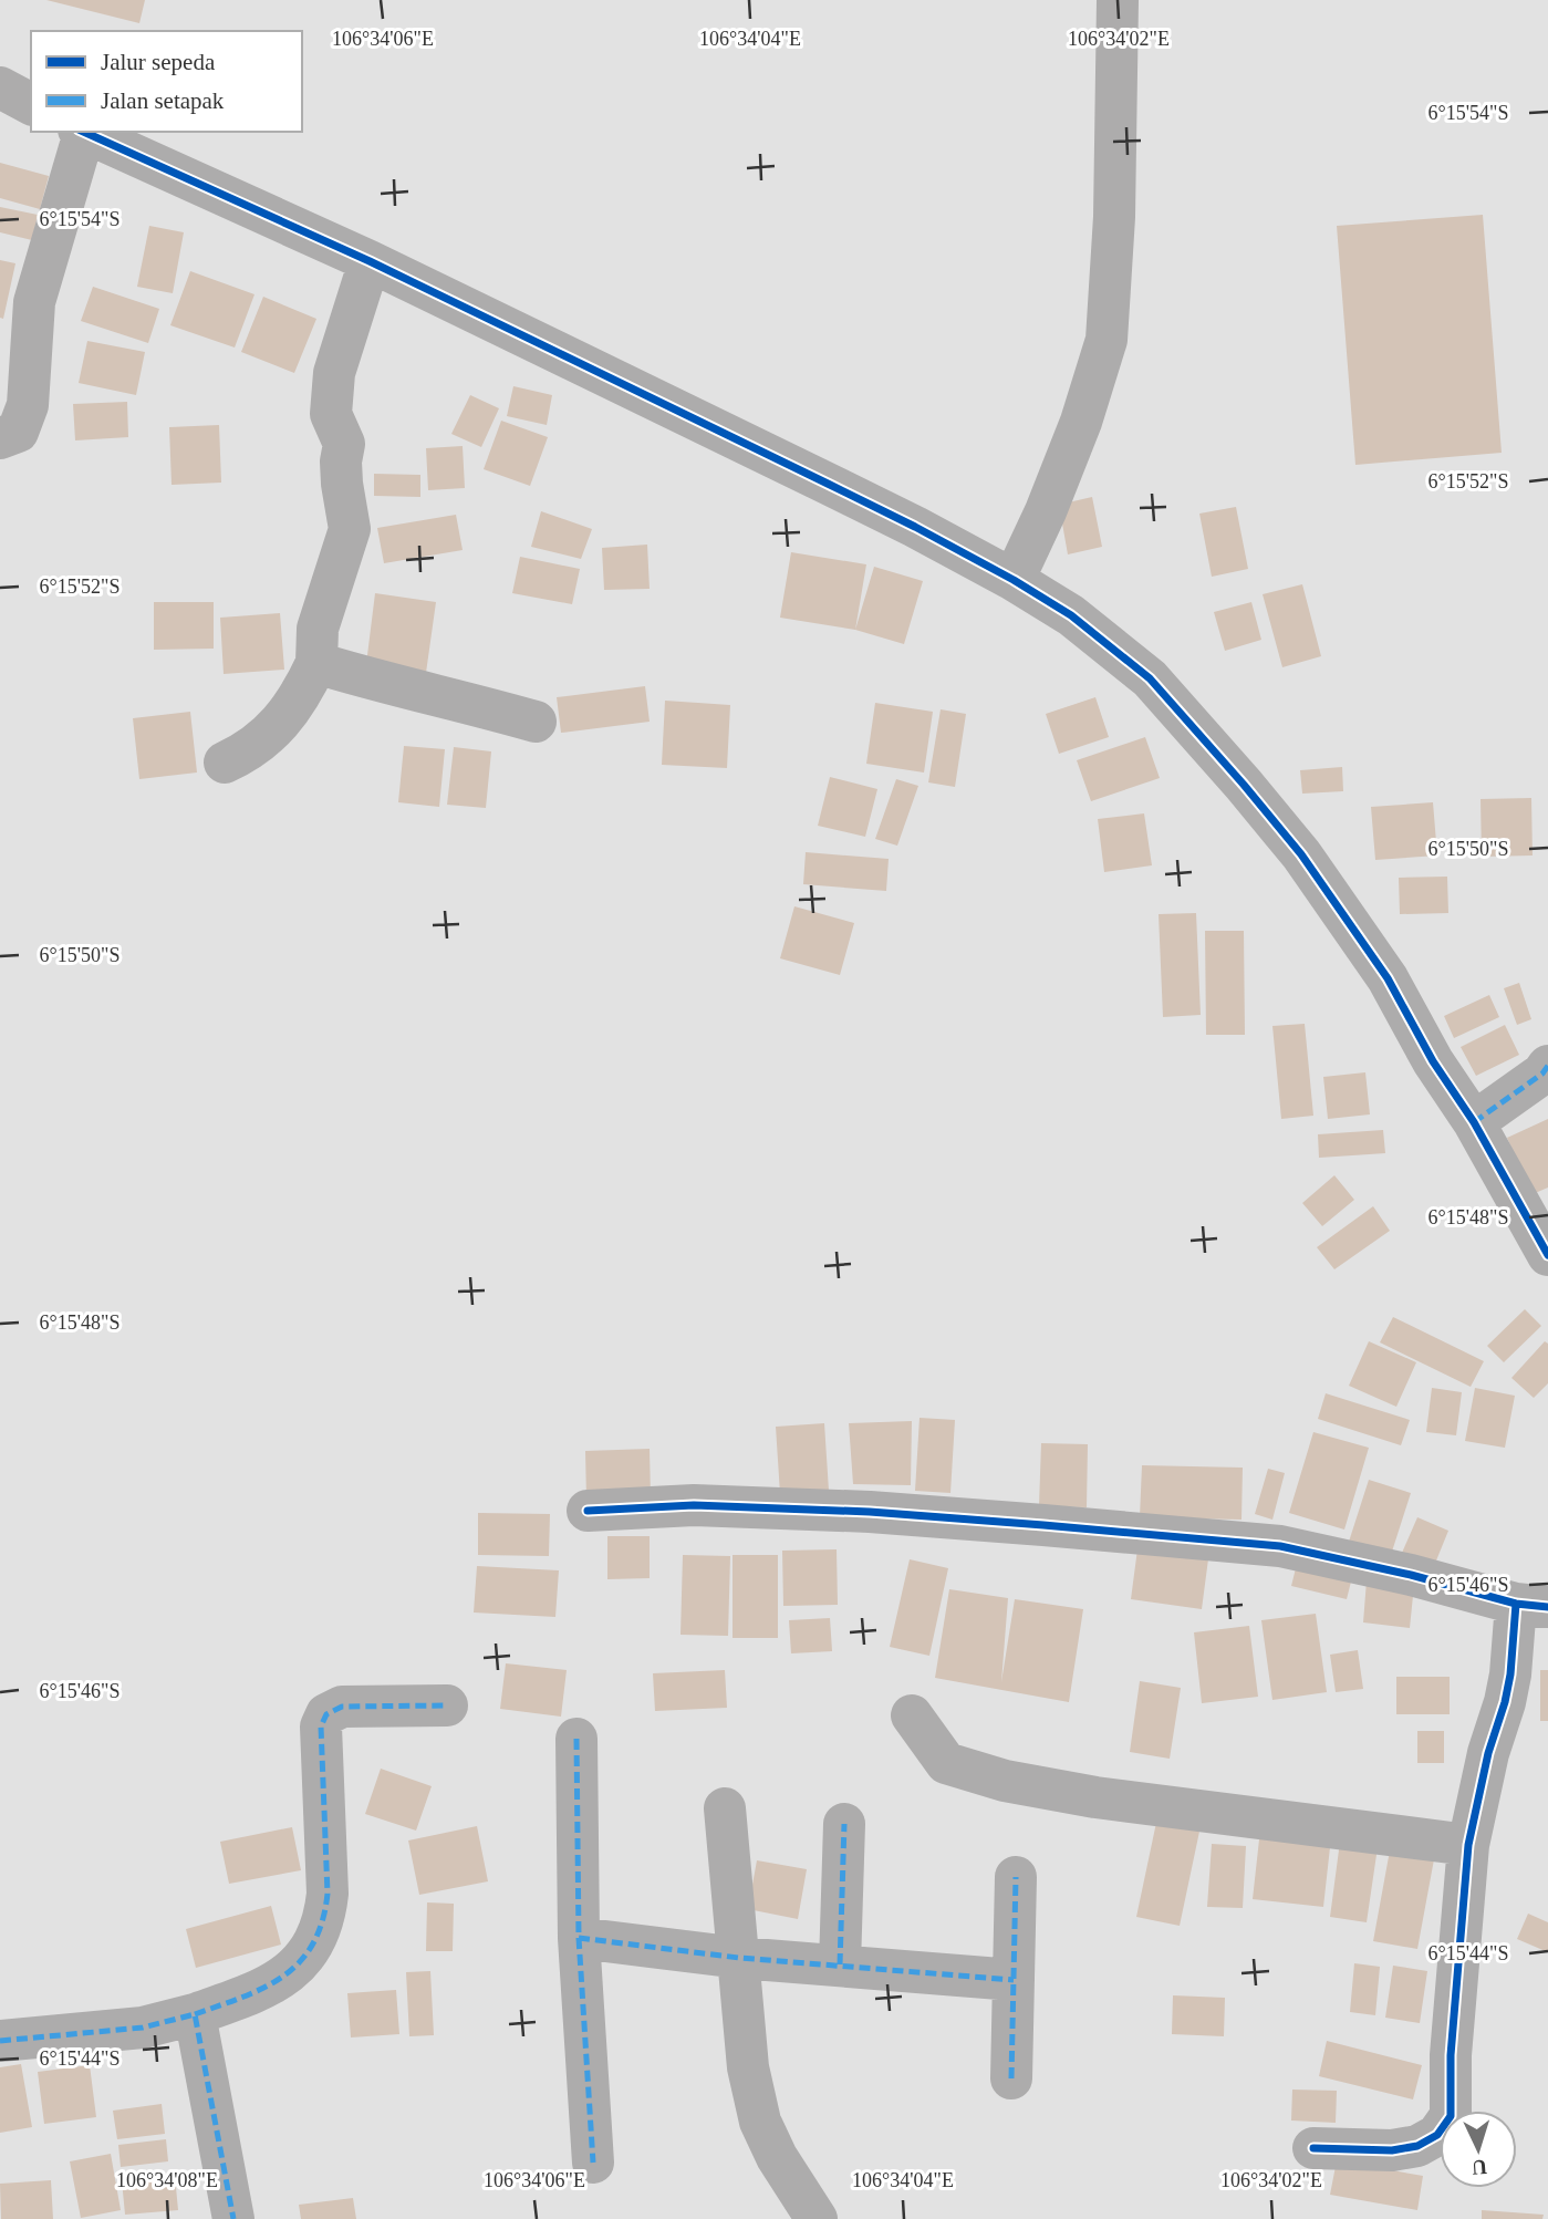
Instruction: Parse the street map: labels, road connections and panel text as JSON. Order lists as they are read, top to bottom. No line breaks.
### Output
{"legend":["Jalur sepeda","Jalan setapak"],"north":"bottom","coordinates":["106°34'06\"E","106°34'04\"E","106°34'02\"E","6°15'54\"S","6°15'52\"S","6°15'50\"S","6°15'48\"S","6°15'46\"S","6°15'44\"S","106°34'08\"E"]}
